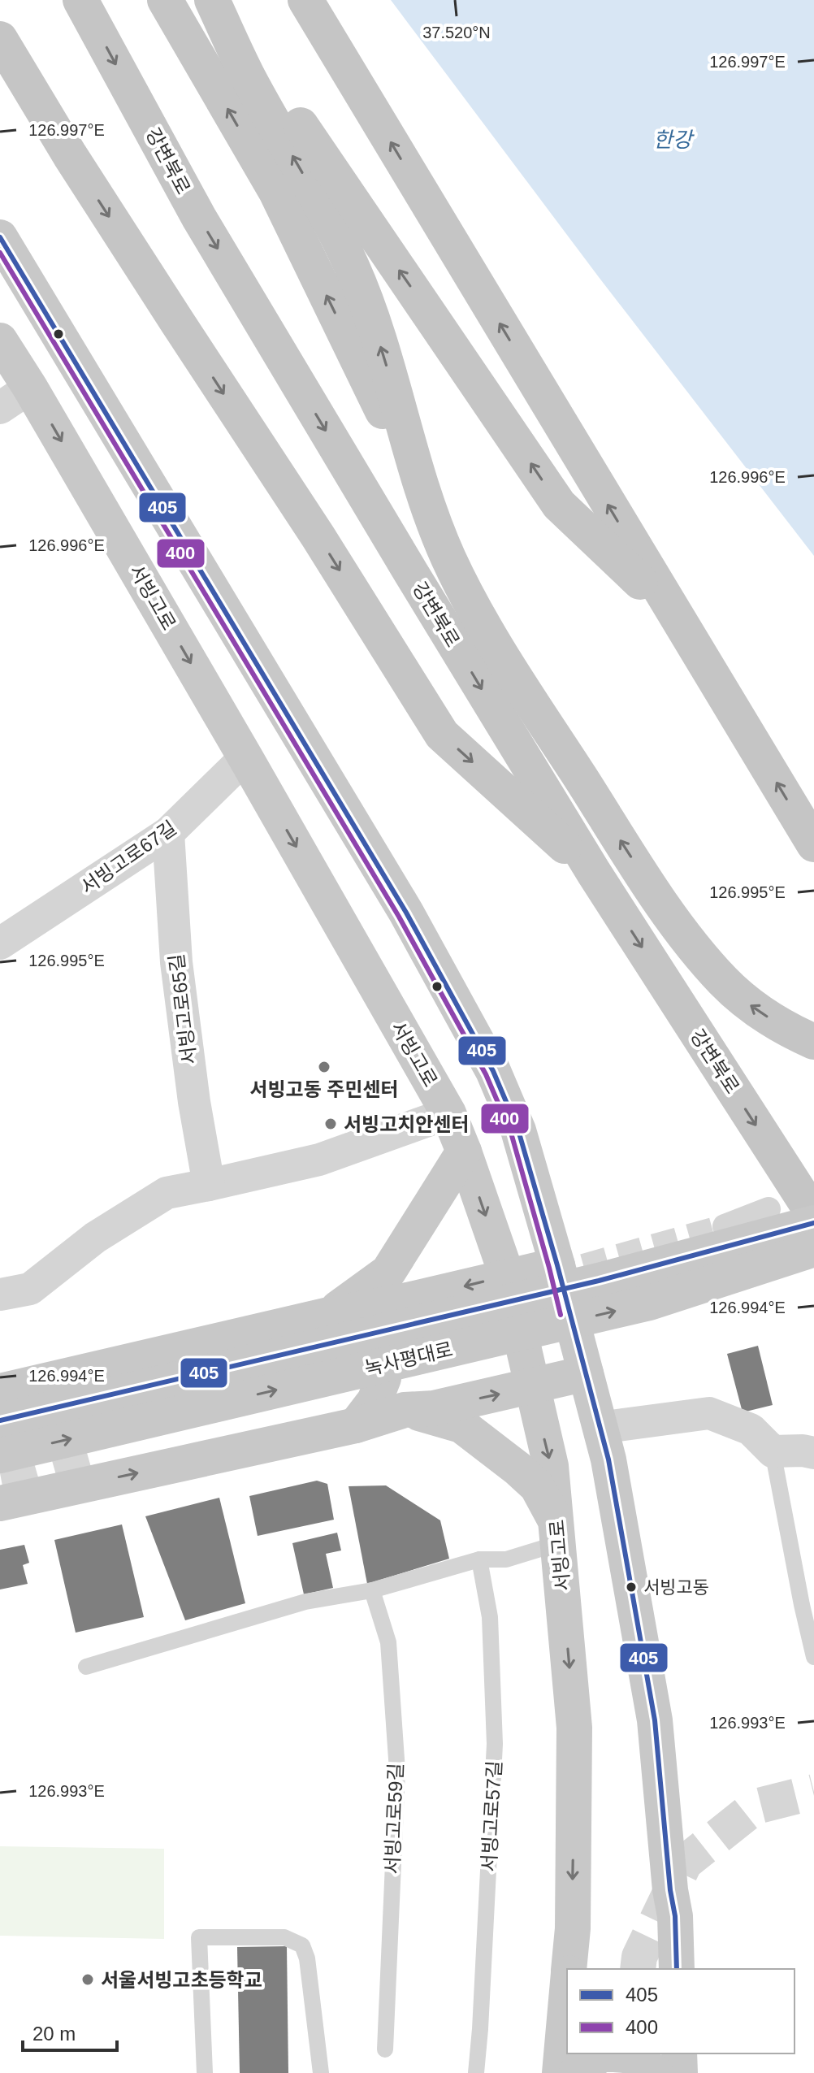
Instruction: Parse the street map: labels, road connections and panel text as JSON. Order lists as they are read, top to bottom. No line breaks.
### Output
{"streets":{"highway":["강변북로"],"main road":["서빙고로","녹사평대로"],"street":["서빙고로67길","서빙고로65길"],"lane":["서빙고로57길","서빙고로59길"]},"crossings":[["서빙고로","서빙고로67길"],["서빙고로67길","서빙고로65길"]],"water":["한강"],"places":["서빙고동 주민센터","서빙고치안센터","서빙고동","서울서빙고초등학교"],"lines":["transit line 405","transit line 400"],"legend":["405","400"],"scale_bar":"20 m","coordinates":["37.520°N","126.997°E","126.996°E","126.995°E","126.994°E","126.993°E"]}
